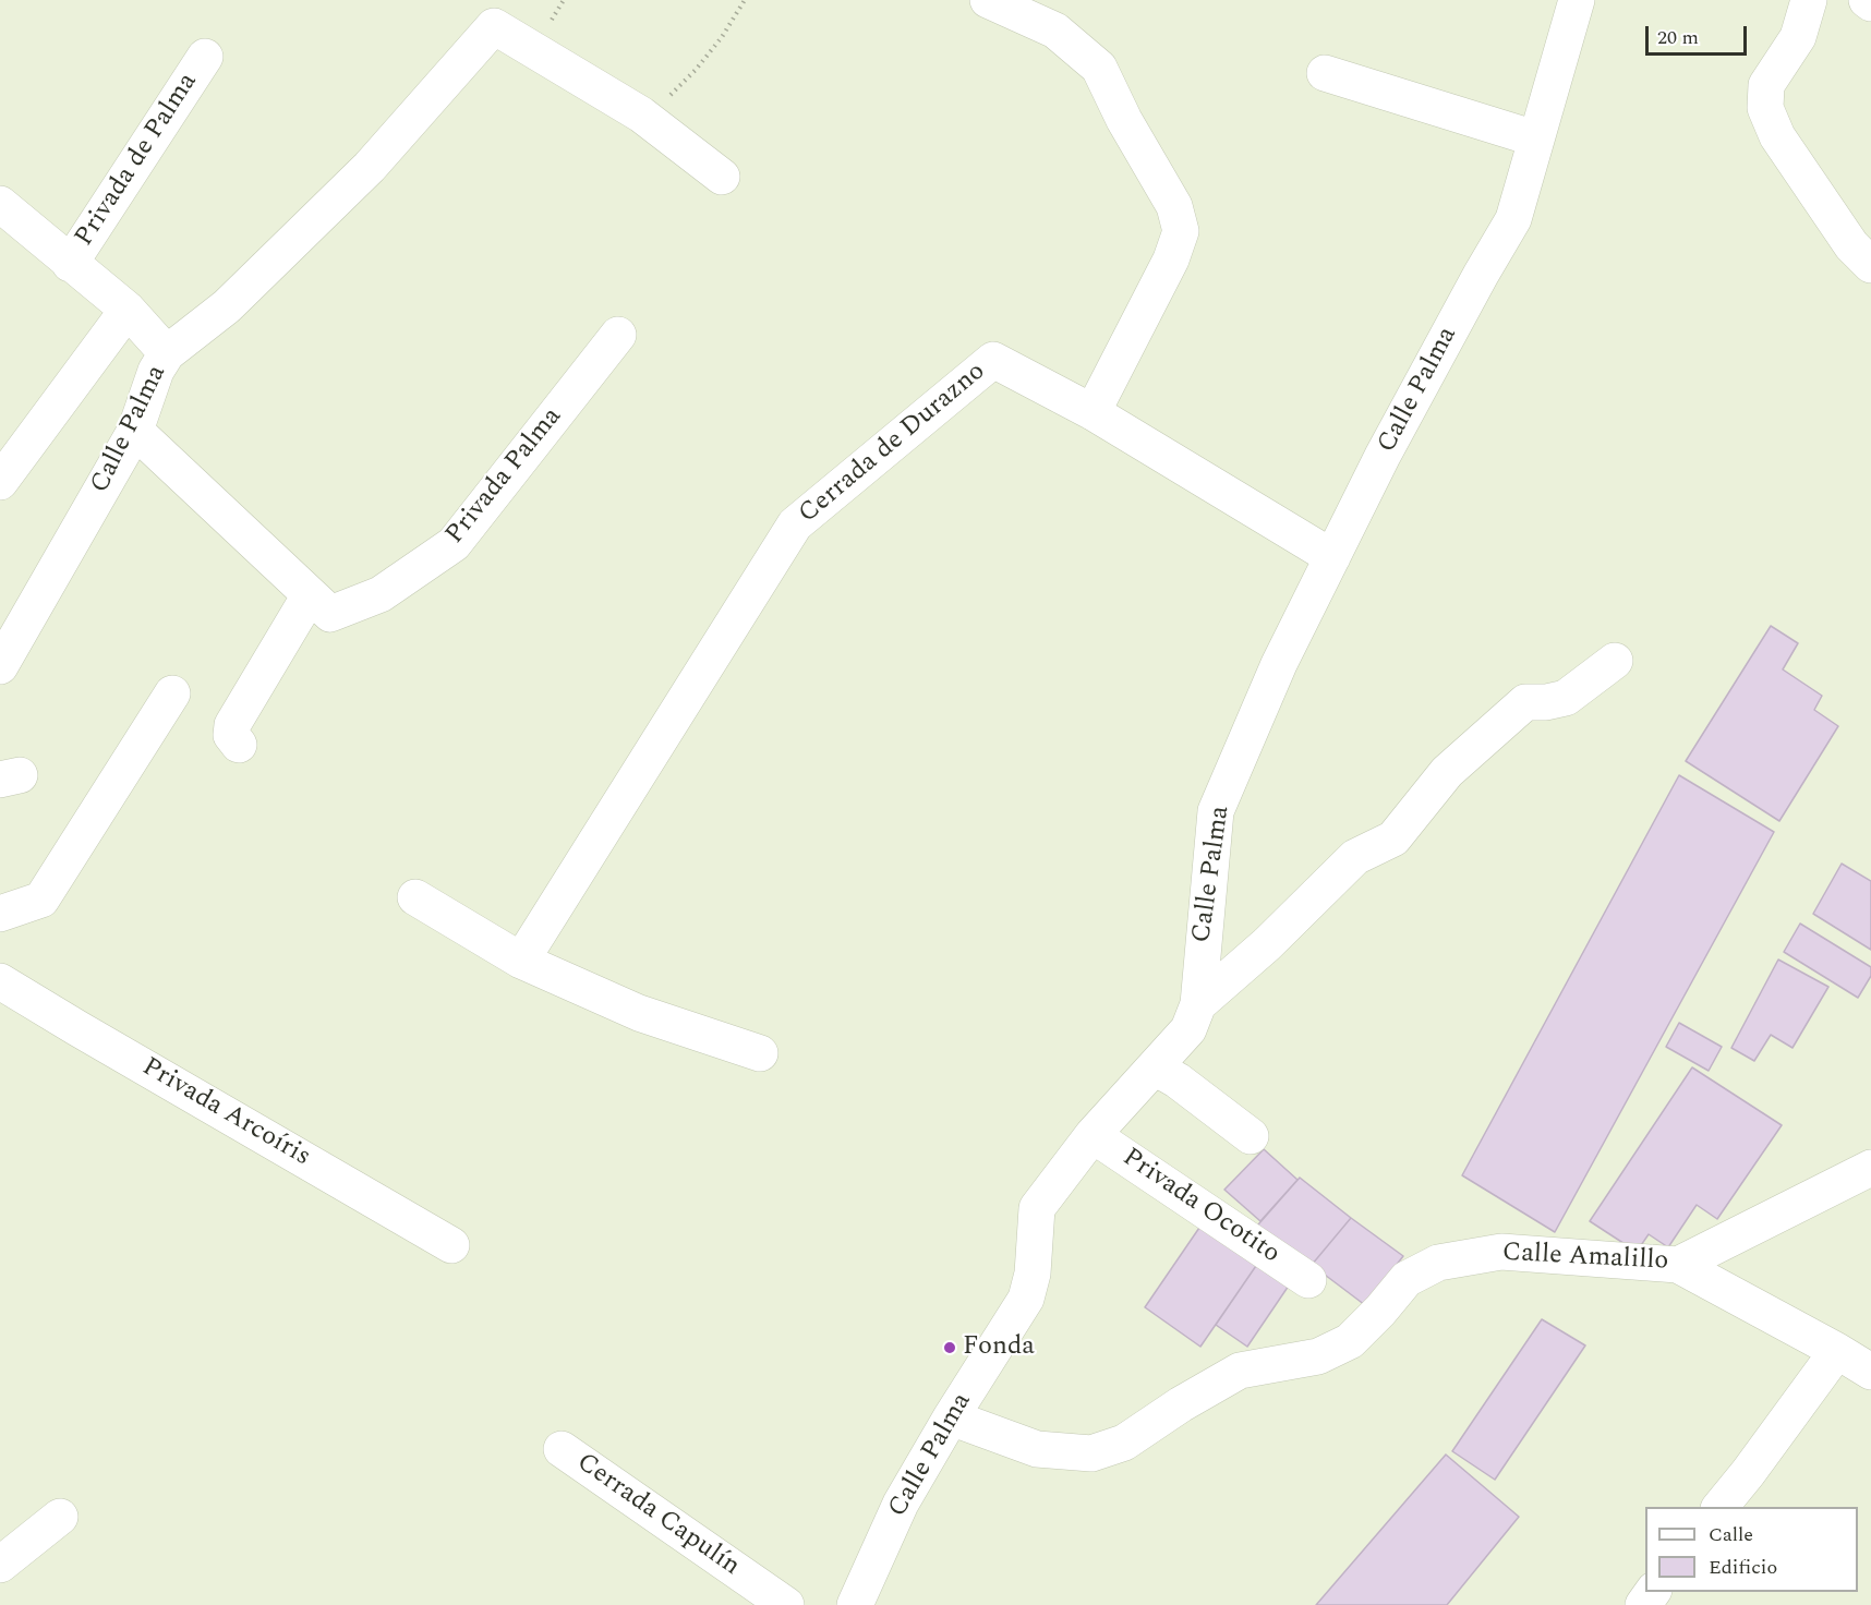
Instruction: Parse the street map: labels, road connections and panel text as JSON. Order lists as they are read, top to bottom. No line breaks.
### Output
{"streets":{"street":["Privada de Palma","Calle Palma","Cerrada de Durazno","Privada Palma","Privada Arcoíris","Privada Ocotito","Calle Amalillo","Cerrada Capulín"]},"crossings":[["Privada de Palma","Calle Palma"],["Calle Palma","Cerrada de Durazno"],["Calle Palma","Privada Palma"],["Calle Palma","Privada Ocotito"],["Calle Palma","Calle Amalillo"]],"places":["Fonda"],"legend":["Calle","Edificio"],"scale_bar":"20 m"}
